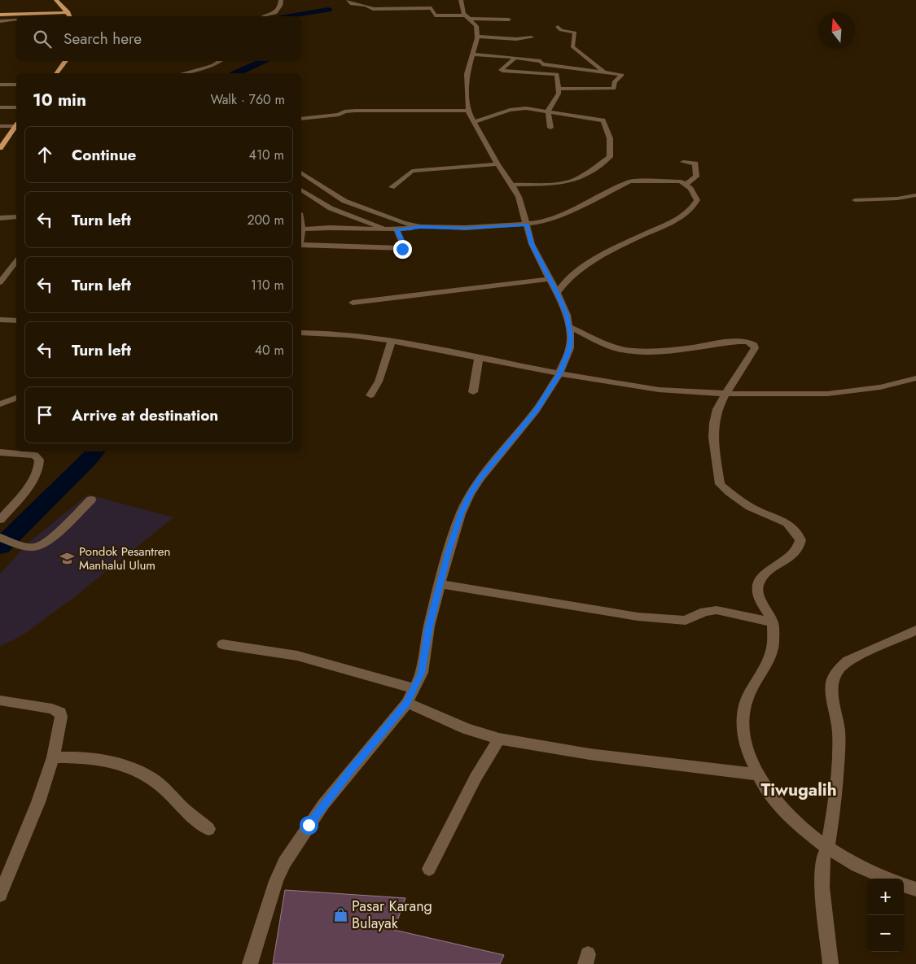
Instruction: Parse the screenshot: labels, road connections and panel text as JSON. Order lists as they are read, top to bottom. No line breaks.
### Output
{"districts":["Tiwugalih"],"places":{"school or university":["Pondok Pesantren Manhalul Ulum"],"shop":["Pasar Karang Bulayak"]},"north":"top","page":{"search":"Search here","heading":["10 min","Walk · 760 m"],"list":[["Continue","410 m"],["Turn left","200 m"],["Turn left","110 m"],["Turn left","40 m"],"Arrive at destination"],"map_buttons":["+","−"]}}
